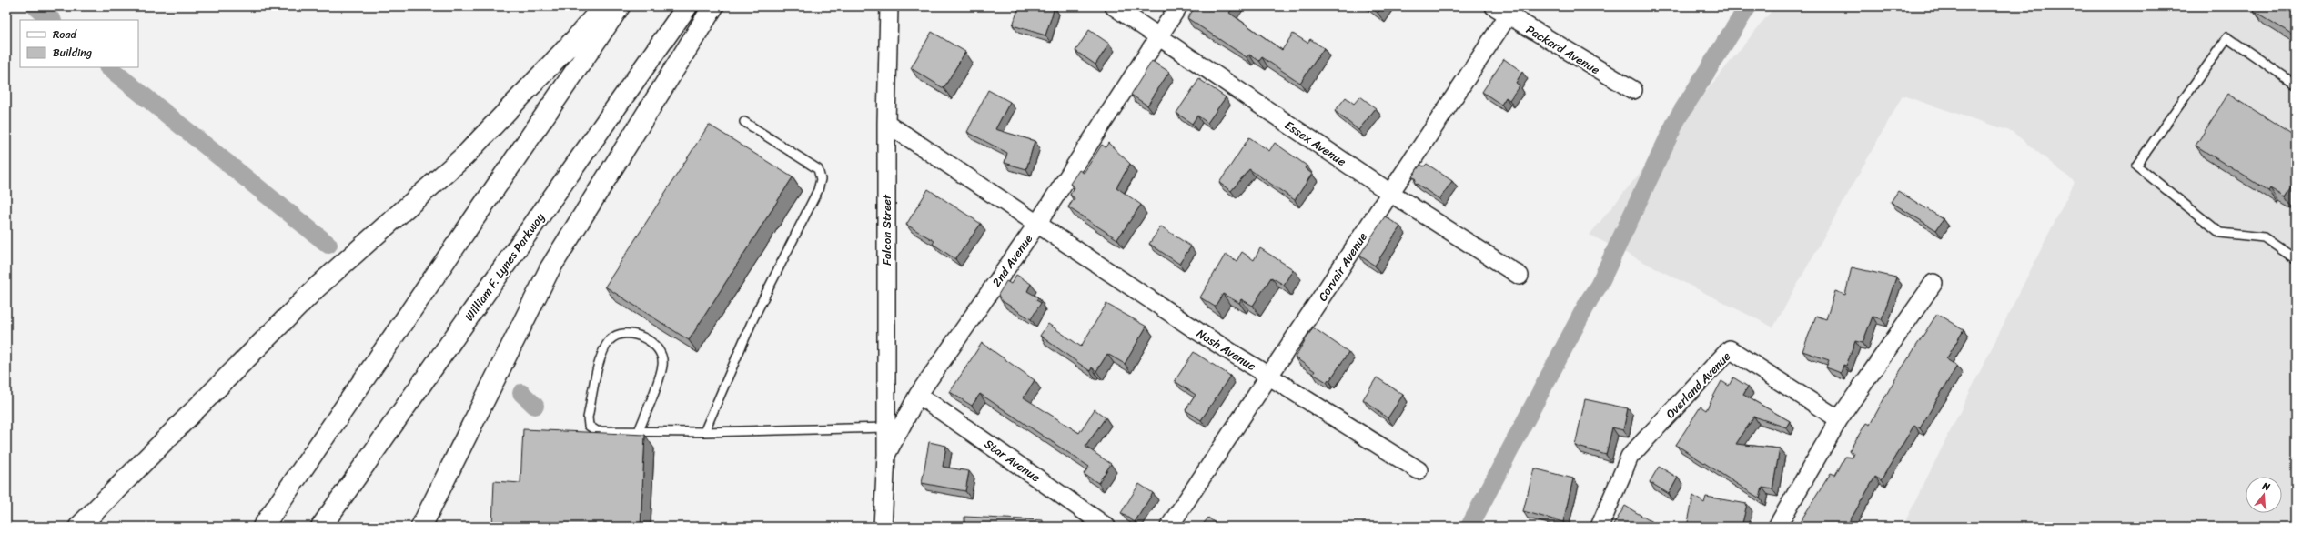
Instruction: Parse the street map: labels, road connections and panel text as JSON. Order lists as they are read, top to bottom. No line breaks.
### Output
{"streets":{"highway":["William F. Lynes Parkway"],"street":["Packard Avenue","Essex Avenue","Falcon Street","2nd Avenue","Corvair Avenue","Nash Avenue","Overland Avenue","Star Avenue"]},"crossings":[["Packard Avenue","Corvair Avenue"],["Essex Avenue","2nd Avenue"],["Essex Avenue","Corvair Avenue"],["Falcon Street","2nd Avenue"],["Falcon Street","Nash Avenue"],["2nd Avenue","Nash Avenue"],["2nd Avenue","Star Avenue"],["Corvair Avenue","Nash Avenue"]],"legend":["Road","Building"],"north":"top"}
